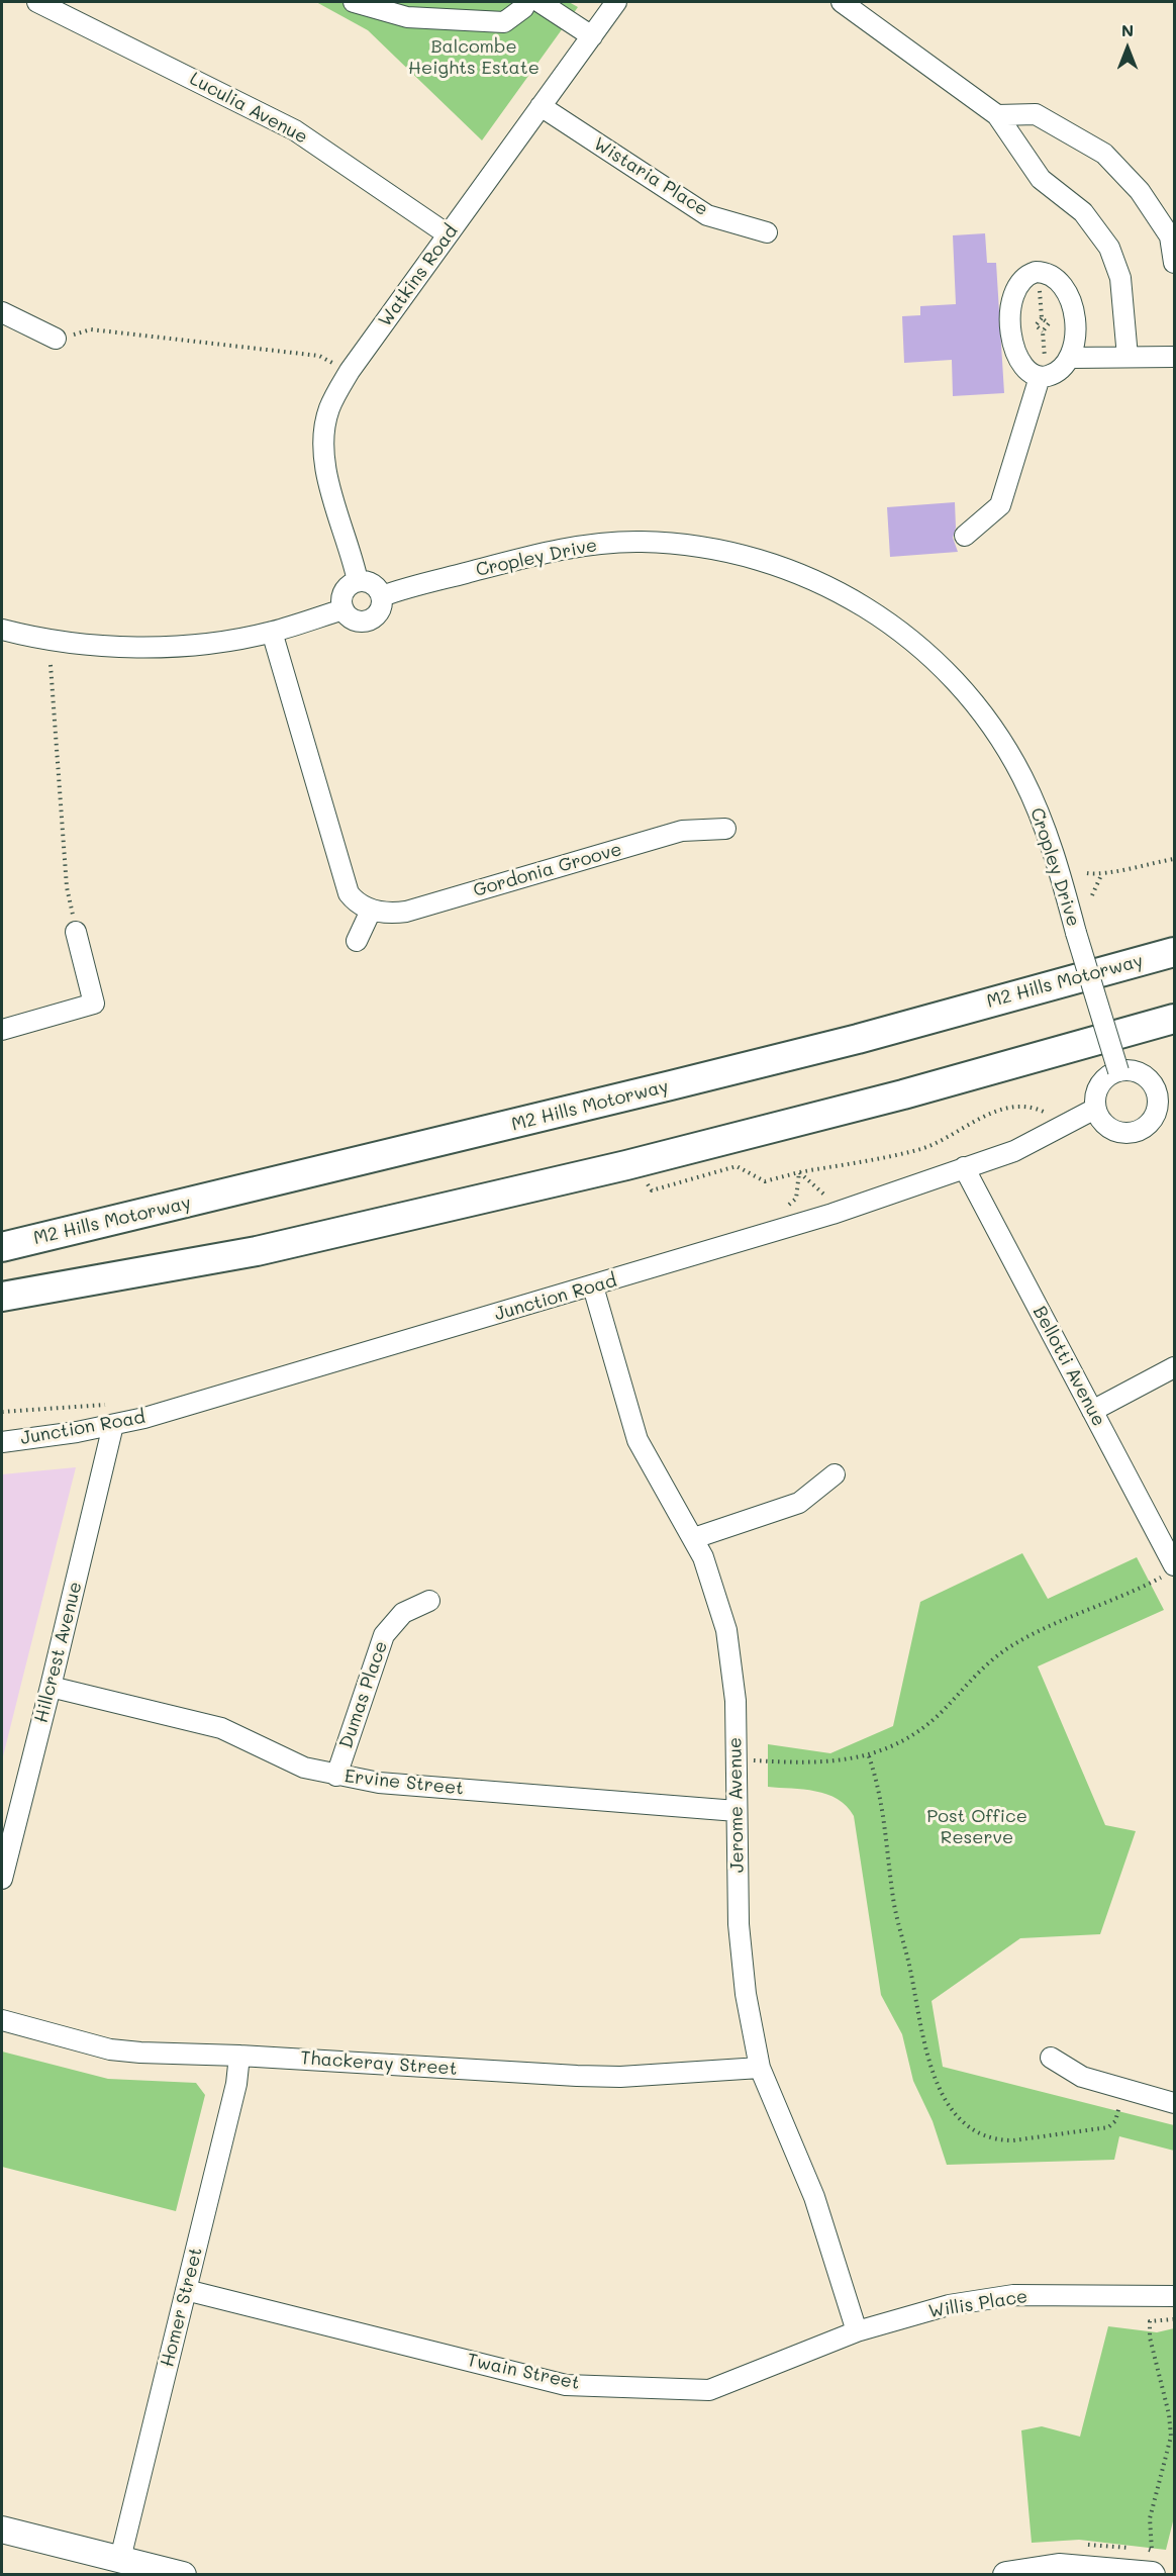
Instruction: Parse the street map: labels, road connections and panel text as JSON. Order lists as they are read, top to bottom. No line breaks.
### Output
{"streets":{"highway":["M2 Hills Motorway"],"street":["Luculia Avenue","Wistaria Place","Watkins Road","Cropley Drive","Gordonia Groove","Junction Road","Bellotti Avenue","Hillcrest Avenue","Dumas Place","Ervine Street","Jerome Avenue","Thackeray Street","Willis Place","Homer Street","Twain Street"]},"crossings":[["Luculia Avenue","Watkins Road"],["Wistaria Place","Watkins Road"],["Watkins Road","Cropley Drive"],["Cropley Drive","Junction Road"],["Junction Road","Bellotti Avenue"],["Junction Road","Hillcrest Avenue"],["Junction Road","Jerome Avenue"],["Hillcrest Avenue","Ervine Street"],["Dumas Place","Ervine Street"],["Ervine Street","Jerome Avenue"],["Jerome Avenue","Thackeray Street"],["Jerome Avenue","Willis Place"],["Jerome Avenue","Twain Street"],["Thackeray Street","Homer Street"],["Willis Place","Twain Street"],["Homer Street","Twain Street"]],"parks":["Balcombe Heights Estate","Post Office Reserve"],"north":"top"}
